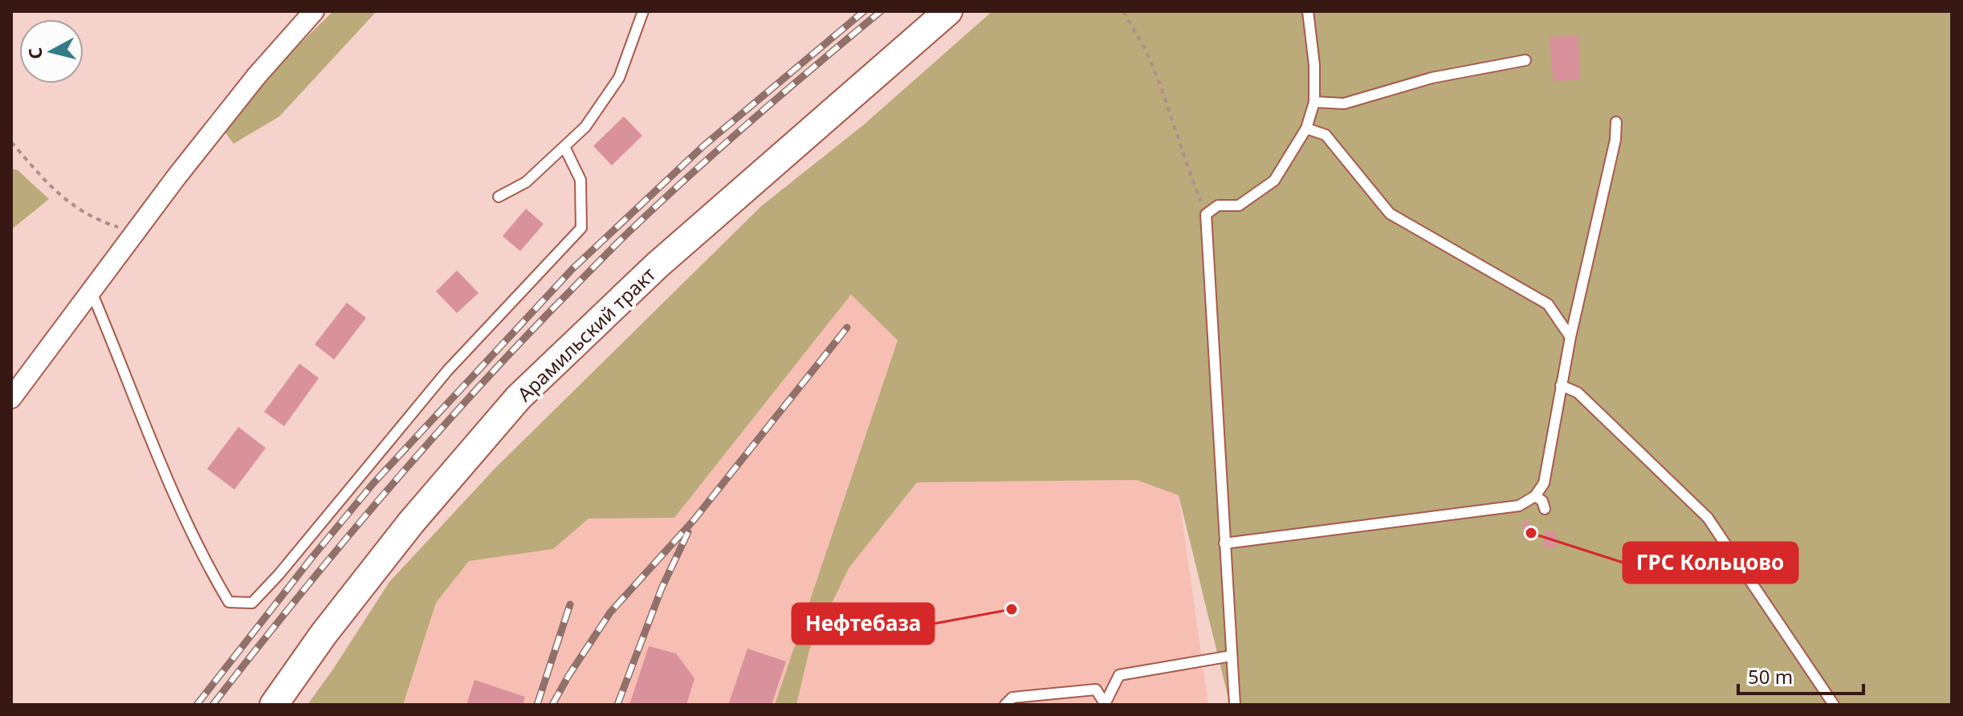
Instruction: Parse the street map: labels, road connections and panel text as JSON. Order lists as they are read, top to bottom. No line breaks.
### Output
{"streets":{"main road":["Арамильский тракт"]},"places":["ГРС Кольцово","Нефтебаза"],"scale_bar":"50 m","north":"left"}
